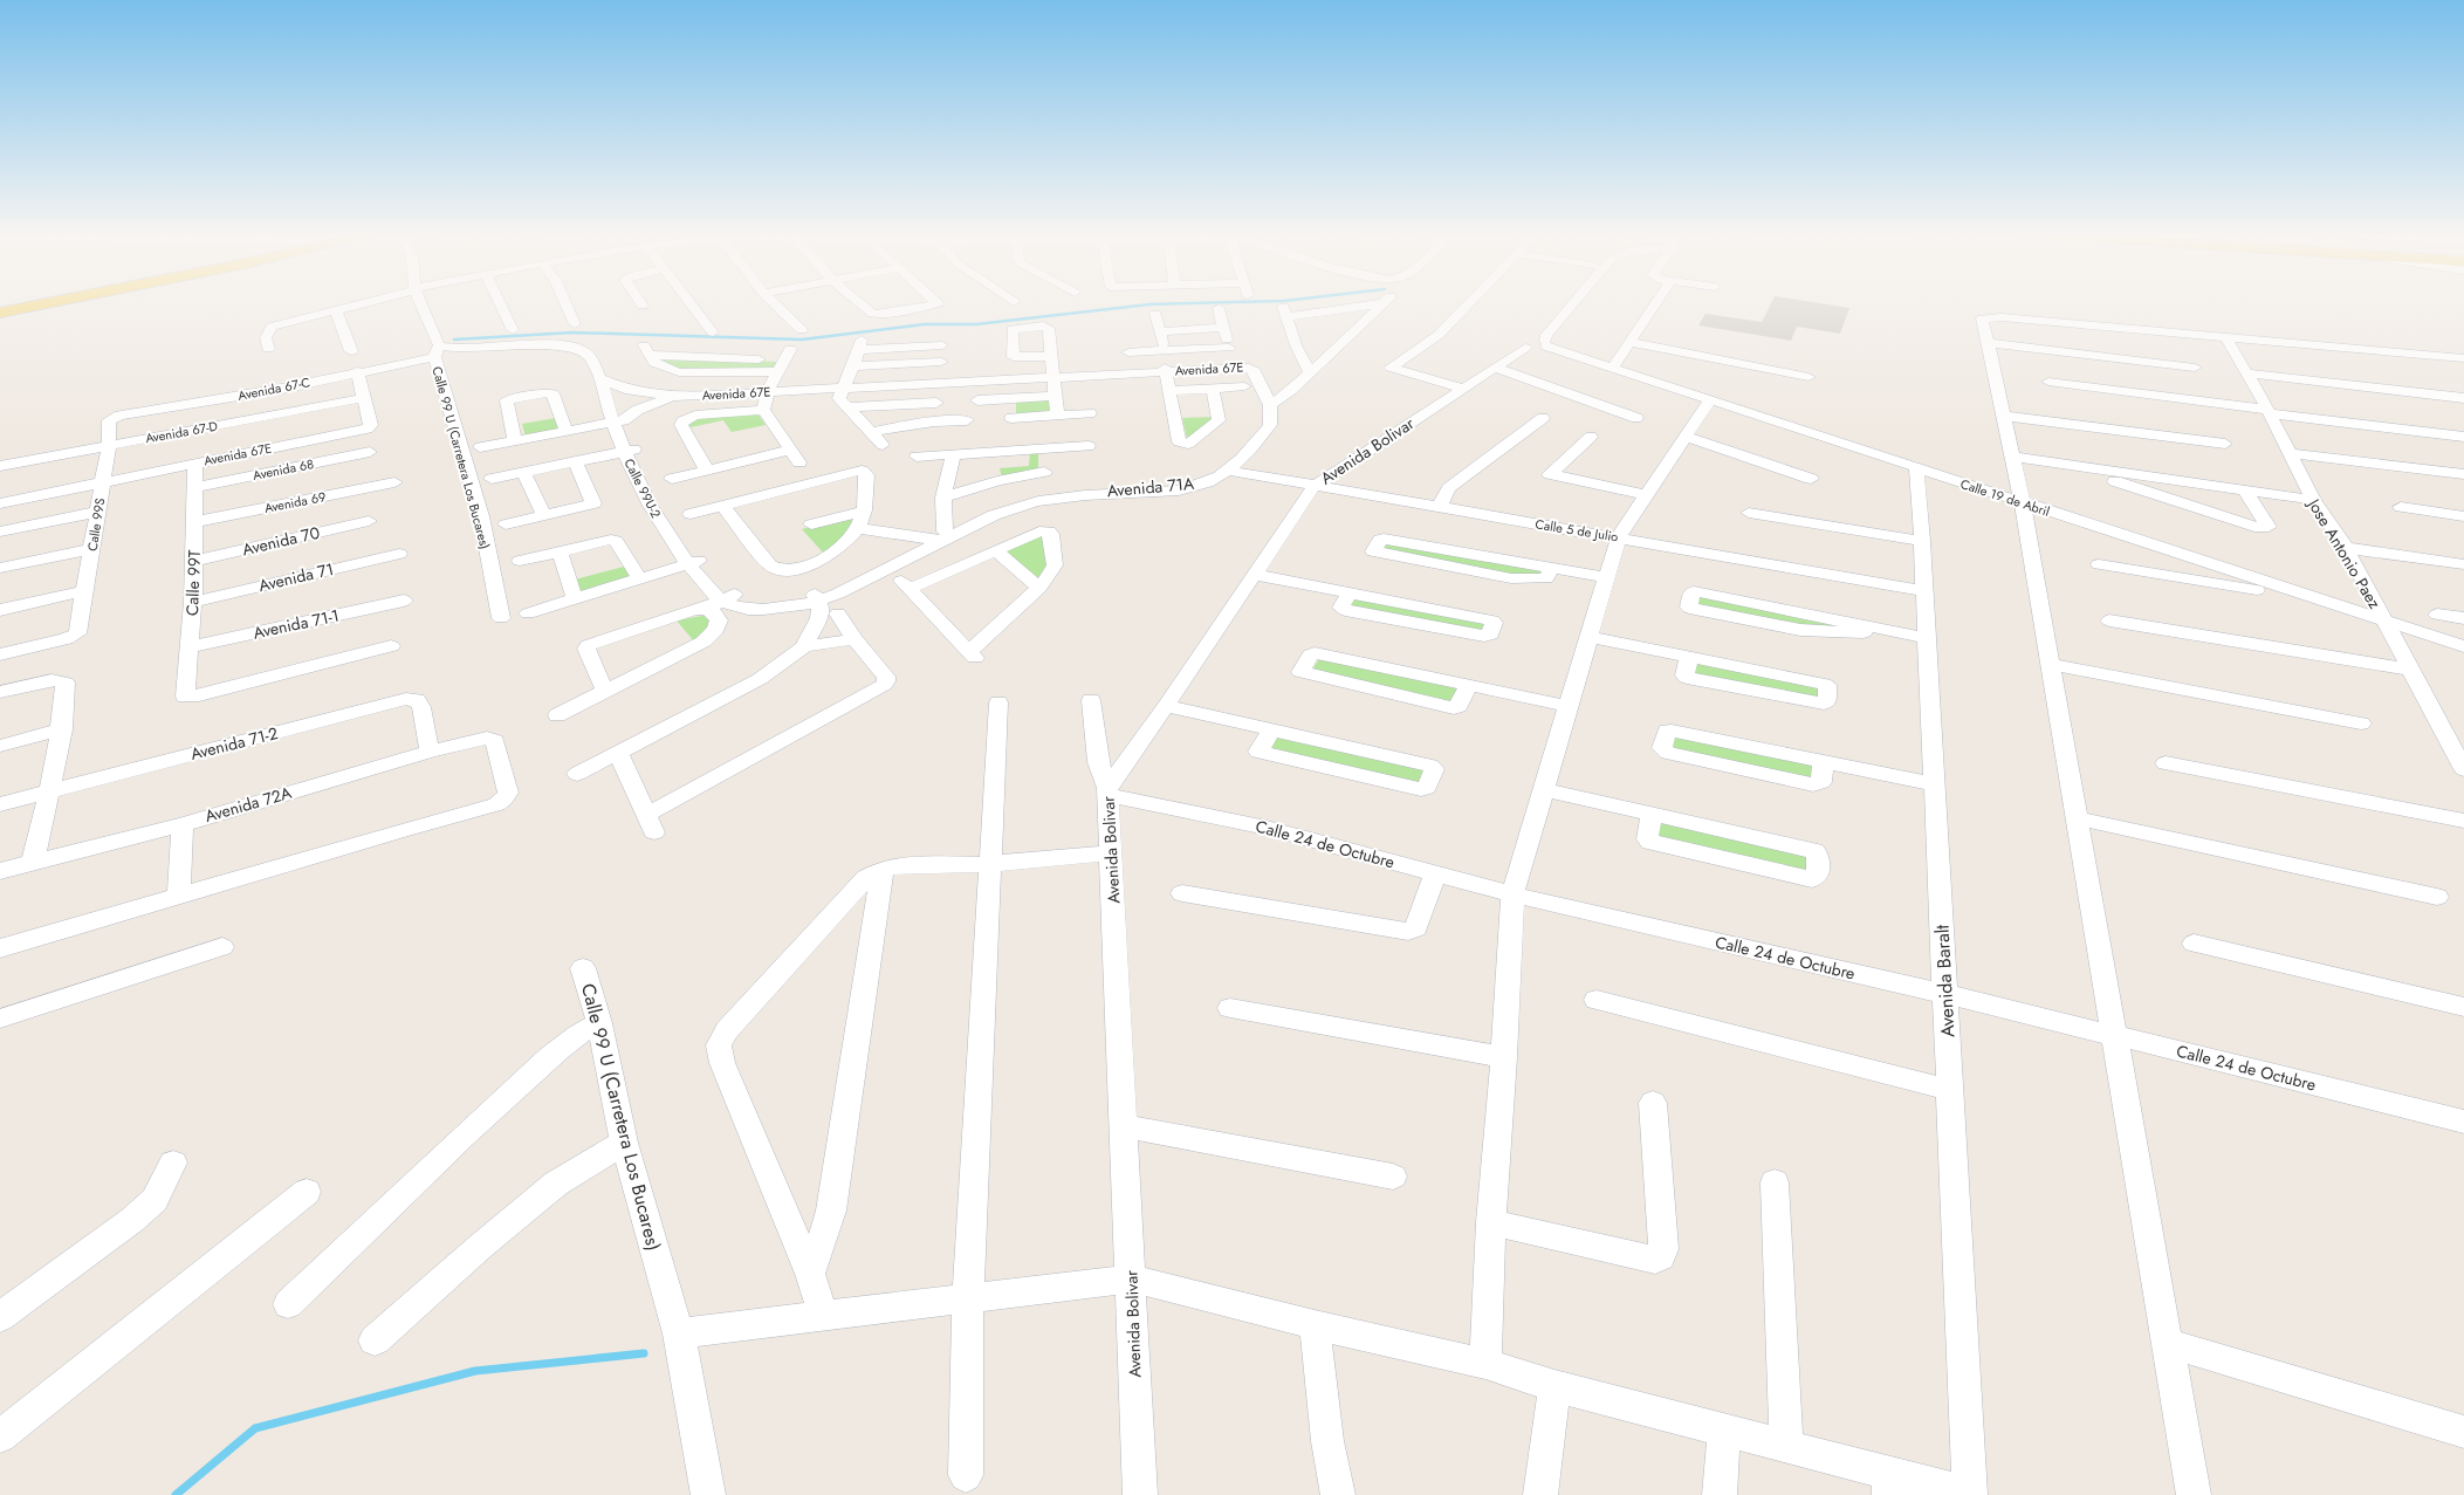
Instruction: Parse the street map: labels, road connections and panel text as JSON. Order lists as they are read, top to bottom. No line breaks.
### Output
{"streets":{"street":["Avenida 67E","Avenida 67-C","Avenida 67-D","Avenida Bolivar","Calle 99 U (Carretera Los Bucares)","Avenida 68","Avenida 71A","Calle 99U-2","Calle 19 de Abril","Avenida 69","Calle 99S","Calle 5 de Julio","Avenida 70","Jose Antonio Paez","Avenida 71","Calle 99T","Avenida 71-1","Avenida 71-2","Avenida 72A","Calle 24 de Octubre","Avenida Baralt"]},"crossings":[["Avenida 67E","Avenida 67-D"],["Avenida 67E","Calle 99U-2"],["Avenida 67E","Calle 99S"],["Avenida 67E","Calle 99T"],["Avenida 67-C","Calle 99 U (Carretera Los Bucares)"],["Avenida 67-C","Calle 99U-2"],["Avenida 67-C","Calle 99S"],["Avenida 67-D","Calle 99S"],["Avenida Bolivar","Calle 19 de Abril"],["Avenida Bolivar","Calle 5 de Julio"],["Avenida Bolivar","Calle 24 de Octubre"],["Avenida 68","Calle 99T"],["Avenida 71A","Calle 99U-2"],["Avenida 71A","Calle 5 de Julio"],["Calle 19 de Abril","Jose Antonio Paez"],["Calle 19 de Abril","Avenida Baralt"],["Avenida 69","Calle 99T"],["Calle 5 de Julio","Avenida Baralt"],["Avenida 70","Calle 99T"],["Avenida 71","Calle 99T"],["Calle 99T","Avenida 71-1"],["Avenida 71-2","Avenida 72A"],["Calle 24 de Octubre","Avenida Baralt"]]}
